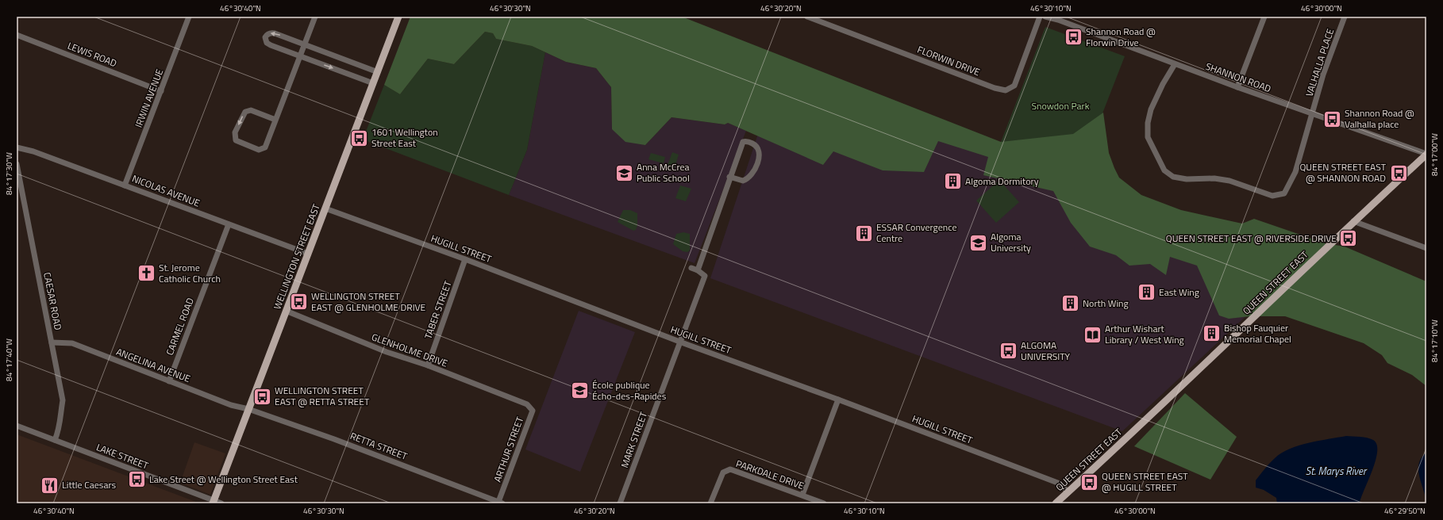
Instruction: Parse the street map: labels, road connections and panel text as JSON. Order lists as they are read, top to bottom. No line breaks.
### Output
{"streets":{"main road":["WELLINGTON STREET EAST","QUEEN STREET EAST"],"street":["LEWIS ROAD","FLORWIN DRIVE","VALHALLA PLACE","SHANNON ROAD","IRWIN AVENUE","NICOLAS AVENUE","HUGILL STREET","CAESAR ROAD","TABER STREET","CARMEL ROAD","GLENHOLME DRIVE","ANGELINA AVENUE","MARK STREET","RETTA STREET","ARTHUR STREET","LAKE STREET","PARKDALE DRIVE"]},"crossings":[["LEWIS ROAD","IRWIN AVENUE"],["VALHALLA PLACE","SHANNON ROAD"],["SHANNON ROAD","QUEEN STREET EAST"],["IRWIN AVENUE","NICOLAS AVENUE"],["NICOLAS AVENUE","WELLINGTON STREET EAST"],["NICOLAS AVENUE","CARMEL ROAD"],["HUGILL STREET","WELLINGTON STREET EAST"],["HUGILL STREET","QUEEN STREET EAST"],["HUGILL STREET","TABER STREET"],["HUGILL STREET","MARK STREET"],["WELLINGTON STREET EAST","GLENHOLME DRIVE"],["WELLINGTON STREET EAST","ANGELINA AVENUE"],["WELLINGTON STREET EAST","RETTA STREET"],["WELLINGTON STREET EAST","LAKE STREET"],["CAESAR ROAD","ANGELINA AVENUE"],["CAESAR ROAD","LAKE STREET"],["TABER STREET","GLENHOLME DRIVE"],["CARMEL ROAD","ANGELINA AVENUE"],["GLENHOLME DRIVE","ARTHUR STREET"],["ANGELINA AVENUE","RETTA STREET"],["RETTA STREET","ARTHUR STREET"]],"water":["St. Marys River"],"parks":["Snowdon Park"],"places":{"bus stop":["Shannon Road @ Florwin Drive","Shannon Road @ Valhalla place","1601 Wellington Street East","QUEEN STREET EAST @ SHANNON ROAD","QUEEN STREET EAST @ RIVERSIDE DRIVE","WELLINGTON STREET EAST @ GLENHOLME DRIVE","ALGOMA UNIVERSITY","WELLINGTON STREET EAST @ RETTA STREET","Lake Street @ Wellington Street East","QUEEN STREET EAST @ HUGILL STREET"],"school or university":["Anna McCrea Public School","Algoma University","École publique Écho-des-Rapides"],"building":["Algoma Dormitory","ESSAR Convergence Centre","East Wing","North Wing","Bishop Fauquier Memorial Chapel"],"church":["St. Jerome Catholic Church"],"library":["Arthur Wishart Library / West Wing"],"restaurant":["Little Caesars"]},"coordinates":["46°30'40\"N","46°30'30\"N","46°30'20\"N","46°30'10\"N","46°30'00\"N","84°17'00\"W","84°17'30\"W","84°17'10\"W","84°17'40\"W","46°29'50\"N"]}
